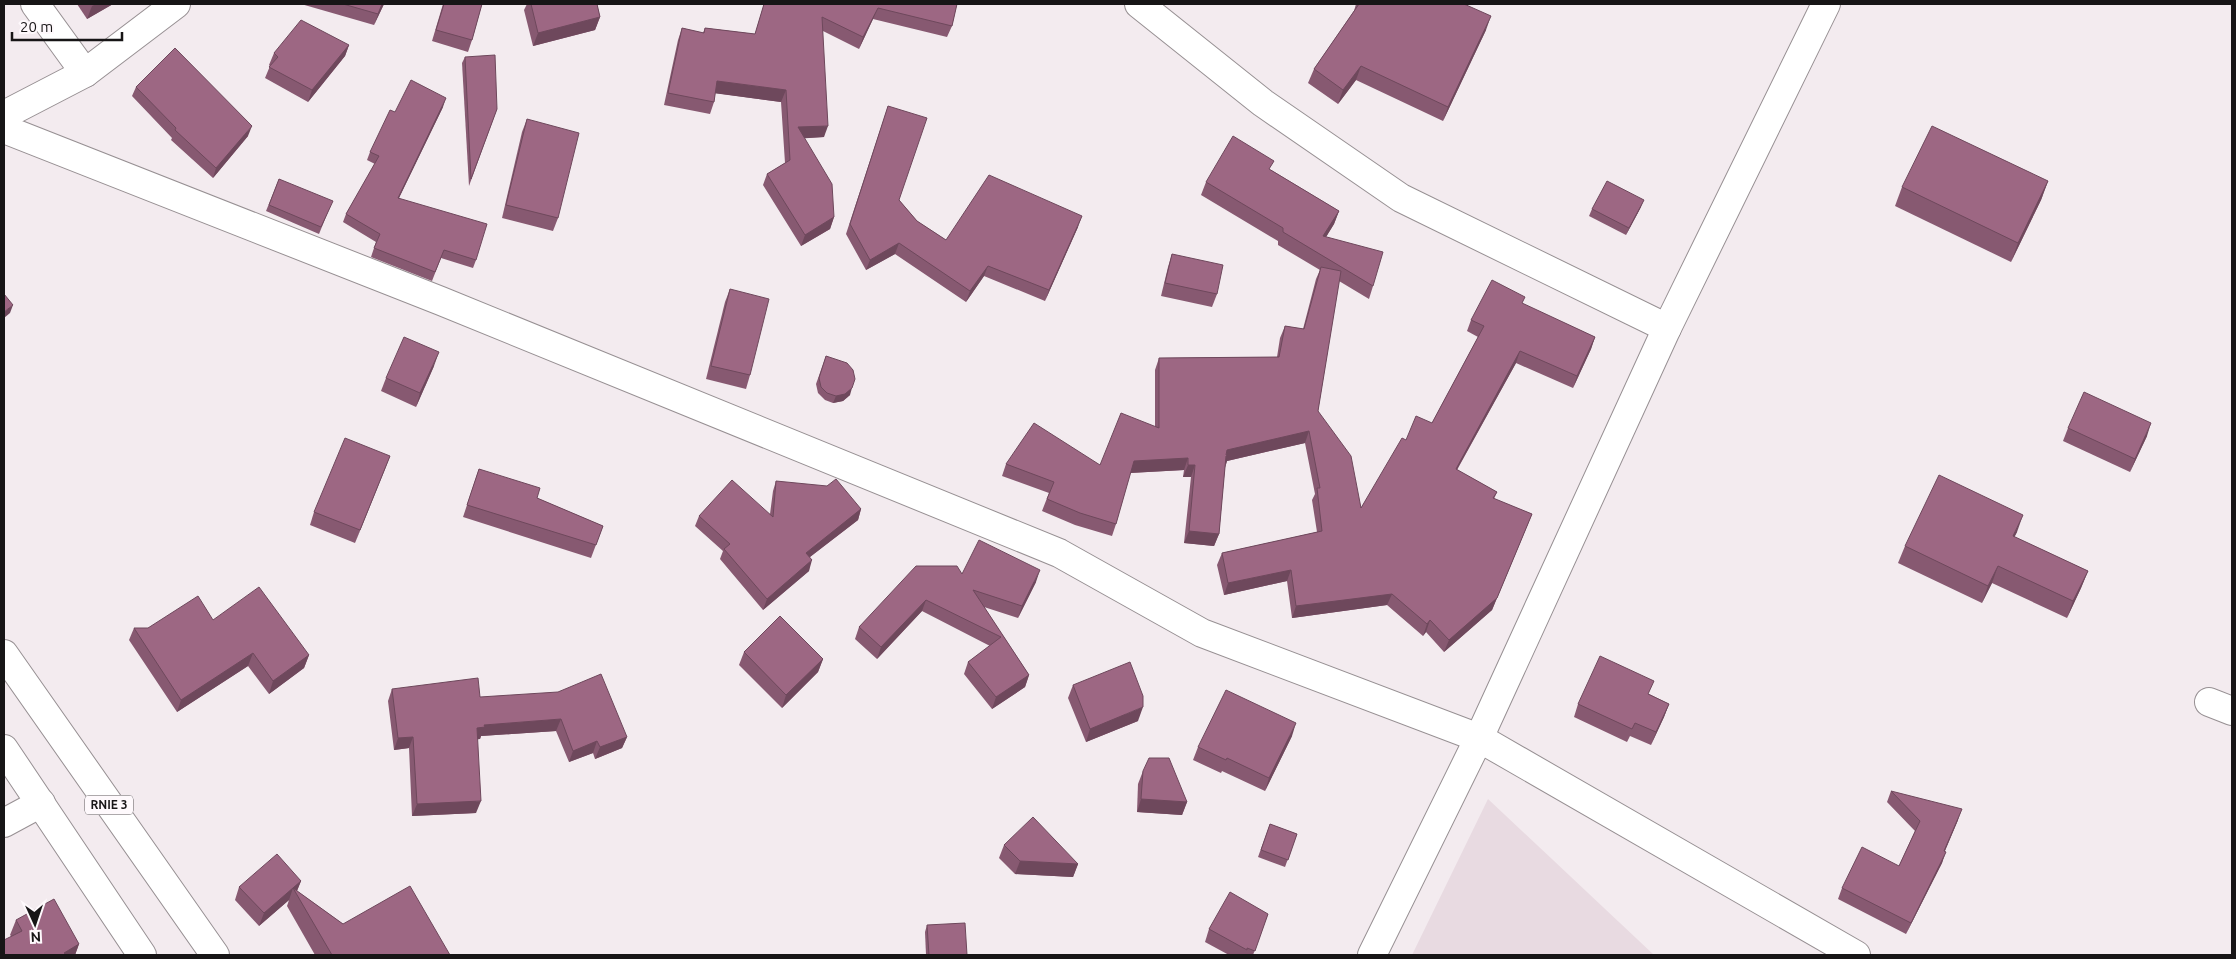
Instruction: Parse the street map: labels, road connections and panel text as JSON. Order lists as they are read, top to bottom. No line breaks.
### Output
{"streets":{"main road":["RNIE 3"]},"scale_bar":"20 m","north":"bottom"}
